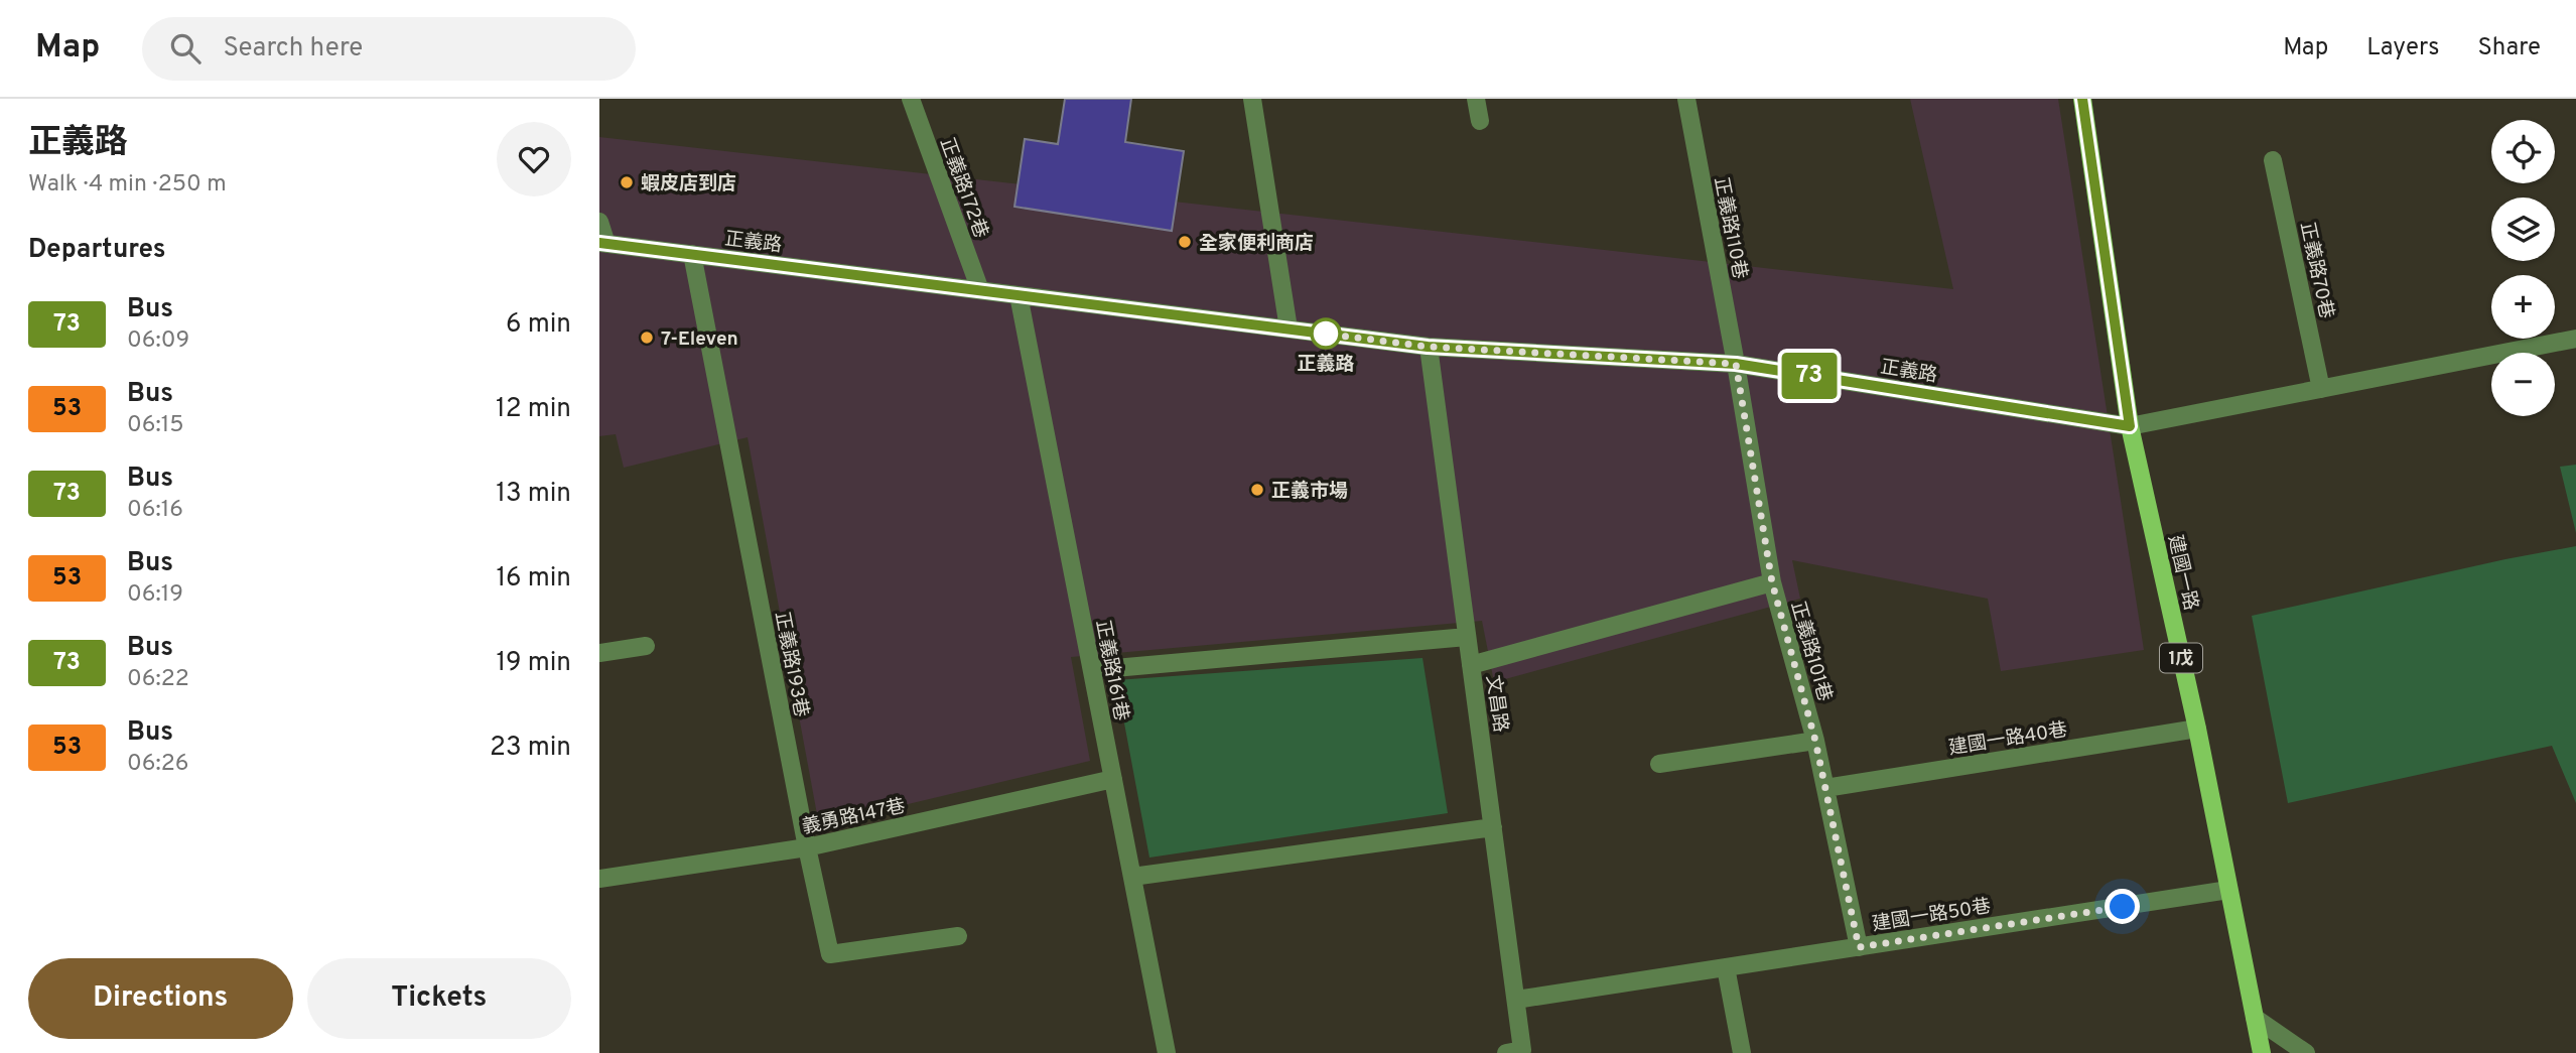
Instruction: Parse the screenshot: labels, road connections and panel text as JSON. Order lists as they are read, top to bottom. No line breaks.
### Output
{"streets":{"main road":["建國一路","1戊"],"street":["正義路172巷","正義路110巷","正義路","正義路70巷","正義路101巷","正義路193巷","正義路161巷","文昌路","建國一路40巷","義勇路147巷","建國一路50巷"]},"crossings":[["正義路172巷","正義路"],["正義路110巷","正義路"],["正義路110巷","正義路101巷"],["正義路","正義路70巷"],["正義路","建國一路"],["正義路","正義路101巷"],["正義路","正義路193巷"],["正義路","正義路161巷"],["正義路","文昌路"],["建國一路","建國一路40巷"],["建國一路","建國一路50巷"],["正義路101巷","建國一路40巷"],["正義路101巷","建國一路50巷"],["正義路193巷","義勇路147巷"],["正義路161巷","義勇路147巷"],["文昌路","建國一路50巷"]],"places":["蝦皮店到店","全家便利商店","正義路","7-Eleven","正義市場"],"lines":["bus line 73"],"page":{"header":"Map","search":"Search here","nav":["Map","Layers","Share"],"heading":[["正義路","Walk · 4 min · 250 m"],"Departures"],"on_map":"73","map_buttons":["+","−"],"list":[{"mark":"73","name":"Bus","note":"06:09","value":"6 min"},{"mark":"53","name":"Bus","note":"06:15","value":"12 min"},{"mark":"73","name":"Bus","note":"06:16","value":"13 min"},{"mark":"53","name":"Bus","note":"06:19","value":"16 min"},{"mark":"73","name":"Bus","note":"06:22","value":"19 min"},{"mark":"53","name":"Bus","note":"06:26","value":"23 min"}],"buttons":["Directions","Tickets"]}}
